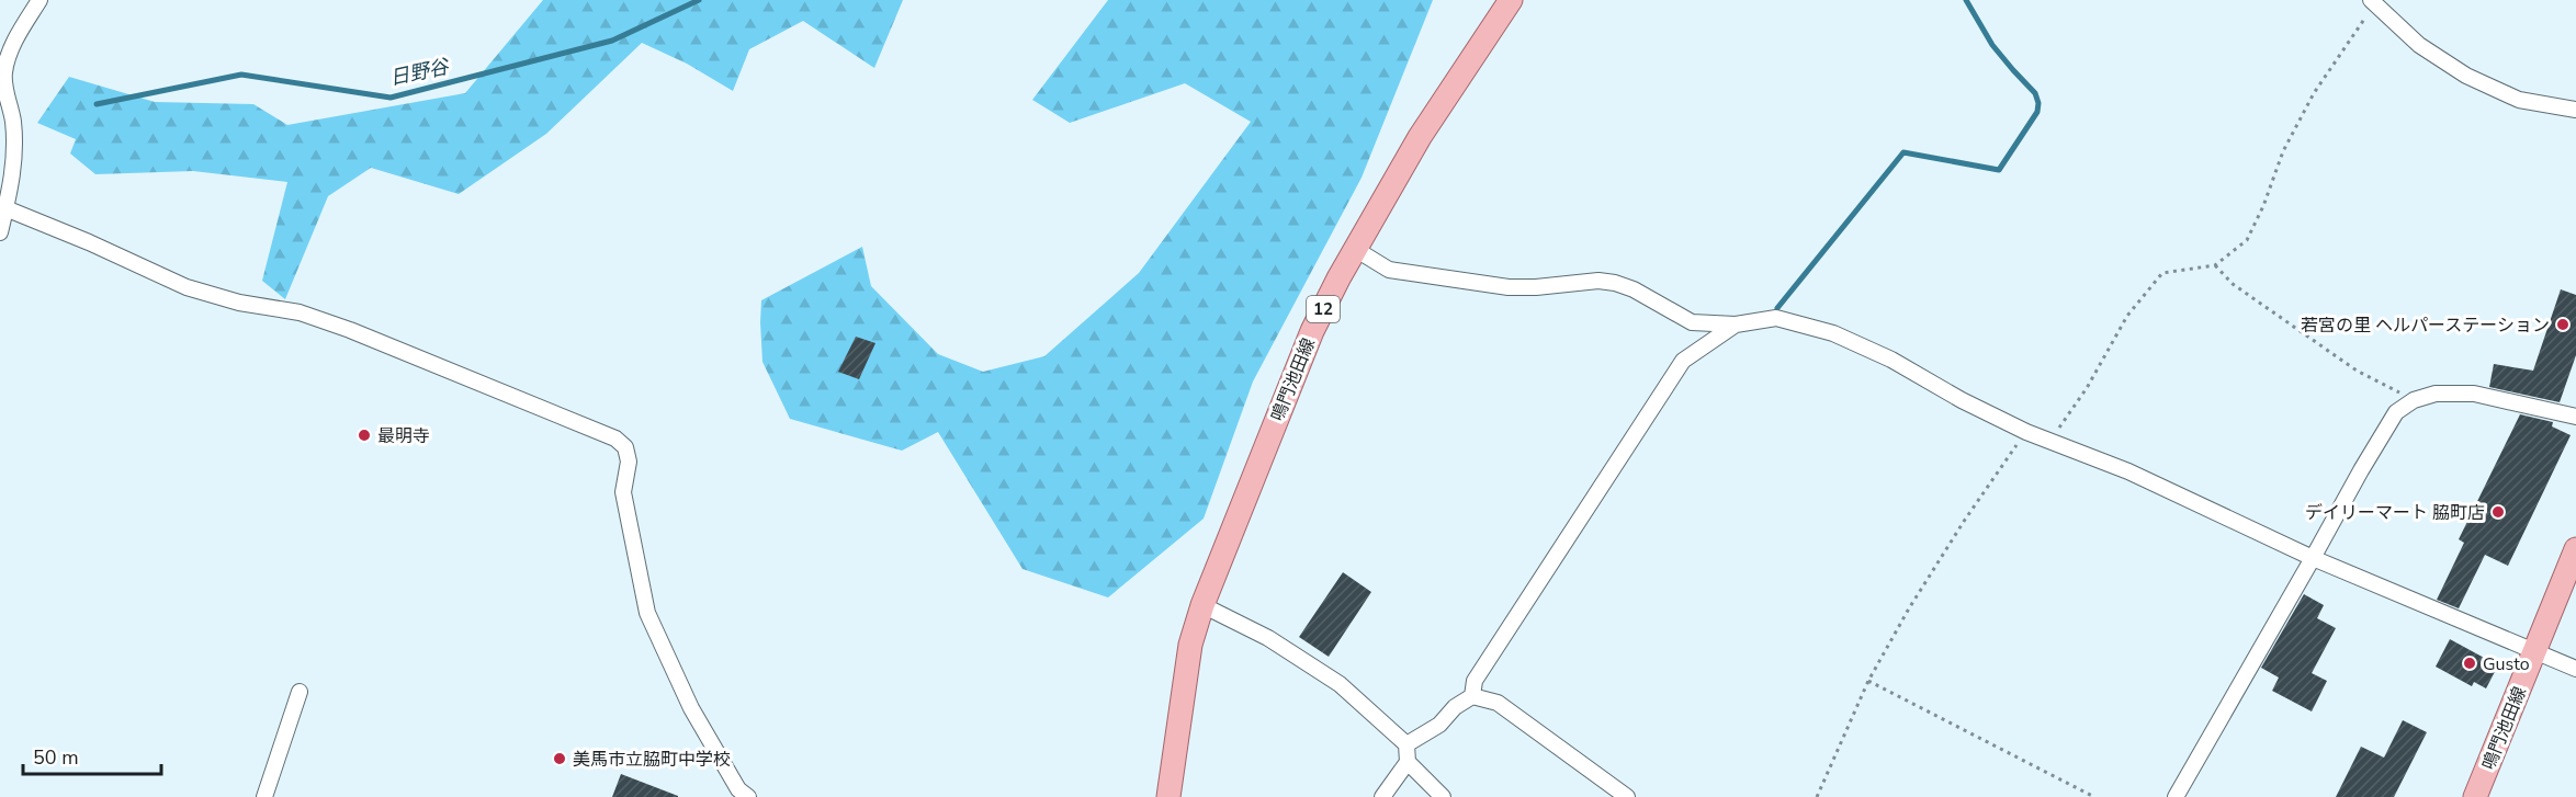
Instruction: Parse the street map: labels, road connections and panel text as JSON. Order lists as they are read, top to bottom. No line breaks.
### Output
{"streets":{"main road":["12","鳴門池田線"]},"water":["日野谷"],"places":["若宮の里 ヘルパーステーション","最明寺","デイリーマート 脇町店","Gusto","美馬市立脇町中学校"],"scale_bar":"50 m"}
